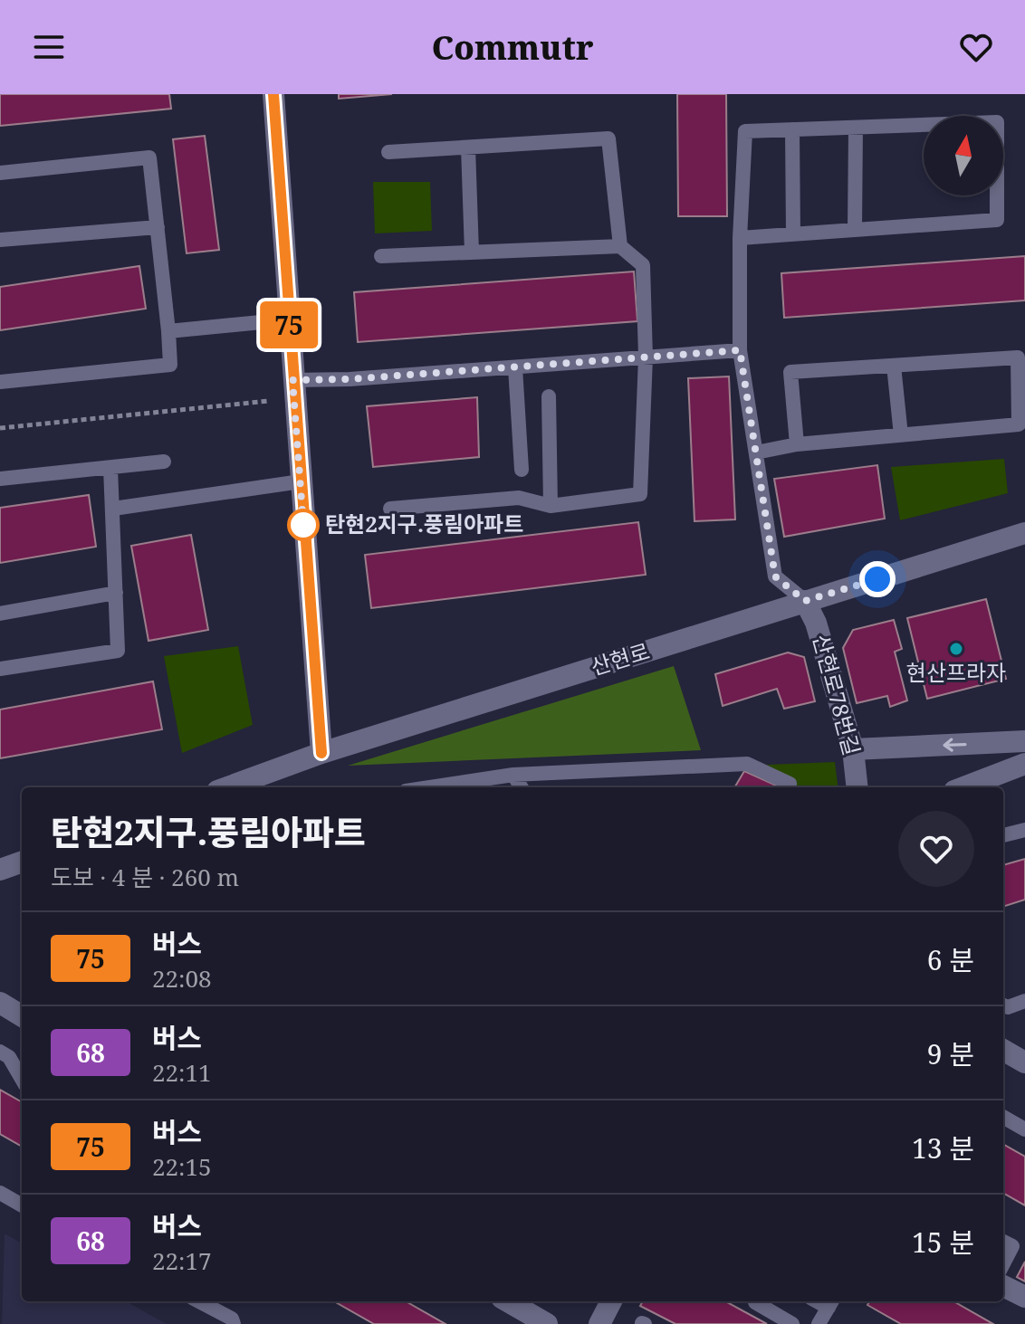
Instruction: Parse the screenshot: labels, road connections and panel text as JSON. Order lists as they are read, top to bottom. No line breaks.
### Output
{"streets":{"street":["산현로","산현로78번길"]},"crossings":[["산현로","산현로78번길"]],"places":["탄현2지구.풍림아파트","현산프라자"],"lines":["bus line 75"],"north":"top","page":{"header":"Commutr","on_map":"75","heading":["탄현2지구.풍림아파트","도보 · 4 분 · 260 m"],"list":[{"mark":"75","name":"버스","note":"22:08","value":"6 분"},{"mark":"68","name":"버스","note":"22:11","value":"9 분"},{"mark":"75","name":"버스","note":"22:15","value":"13 분"},{"mark":"68","name":"버스","note":"22:17","value":"15 분"}]}}
